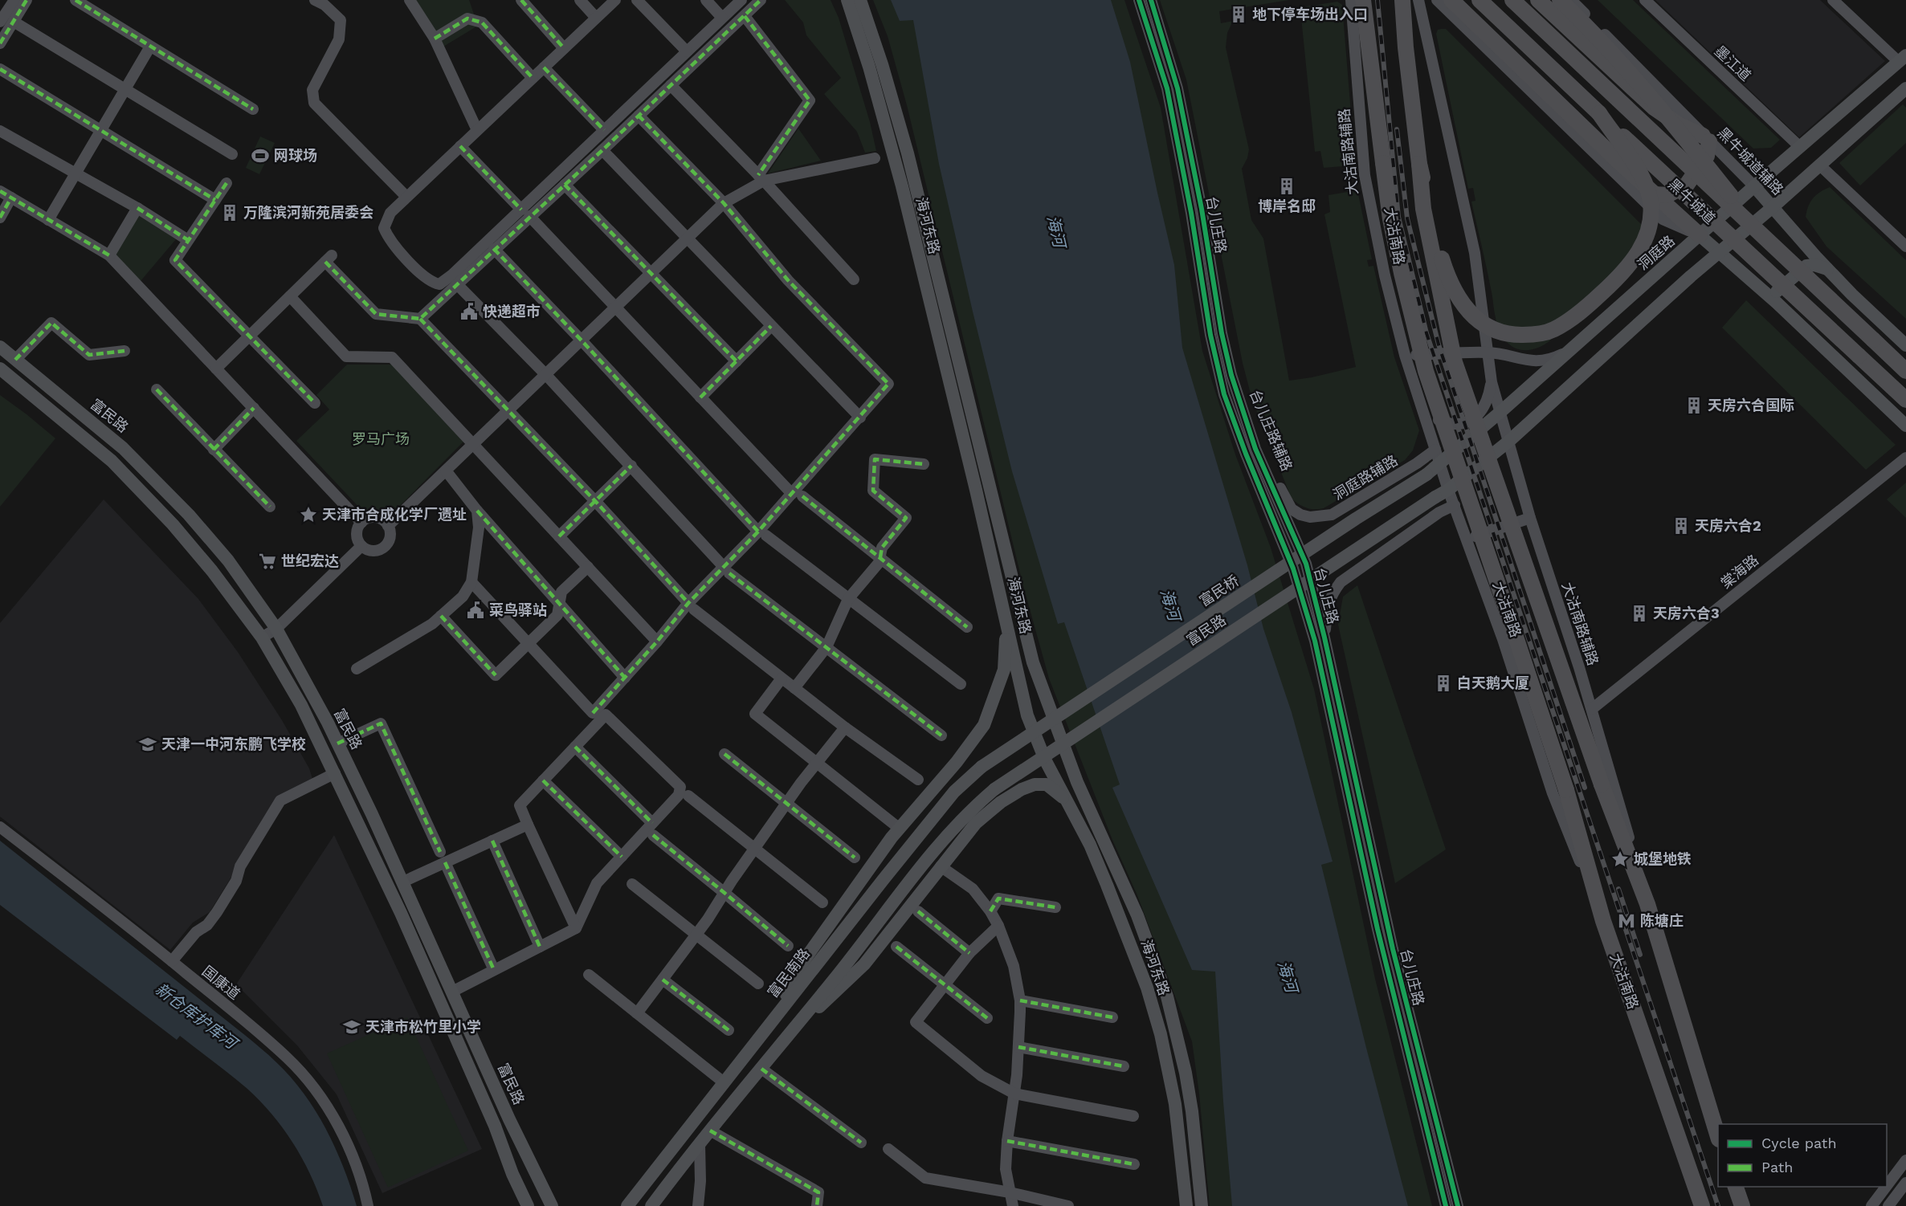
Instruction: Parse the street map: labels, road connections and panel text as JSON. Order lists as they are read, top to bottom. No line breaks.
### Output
{"streets":{"highway":["黑牛城道","大沽南路"],"main road":["黑牛城道辅路","海河东路","洞庭路","富民路","富民桥","富民南路"],"street":["墨江道","大沽南路辅路","台儿庄路","台儿庄路辅路","洞庭路辅路","棠海路","国康道"]},"crossings":[["墨江道","洞庭路"],["大沽南路辅路","洞庭路"],["大沽南路辅路","富民路"],["大沽南路辅路","洞庭路辅路"],["大沽南路辅路","棠海路"],["黑牛城道辅路","洞庭路"],["台儿庄路","台儿庄路辅路"],["洞庭路","富民桥"],["台儿庄路辅路","洞庭路辅路"],["富民桥","富民南路"]],"water":["海河","新仓库护库河"],"parks":["罗马广场"],"places":{"building":["地下停车场出入口","博岸名邸","万隆滨河新苑居委会","天房六合国际","天房六合2","天房六合3","白天鹅大厦"],"sports":["网球场"],"public building":["快递超市","菜鸟驿站"],"place":["天津市合成化学厂遗址","城堡地铁"],"supermarket":["世纪宏达"],"school or university":["天津一中河东鹏飞学校","天津市松竹里小学"],"metro station":["陈塘庄"]},"legend":["Cycle path","Path"]}
